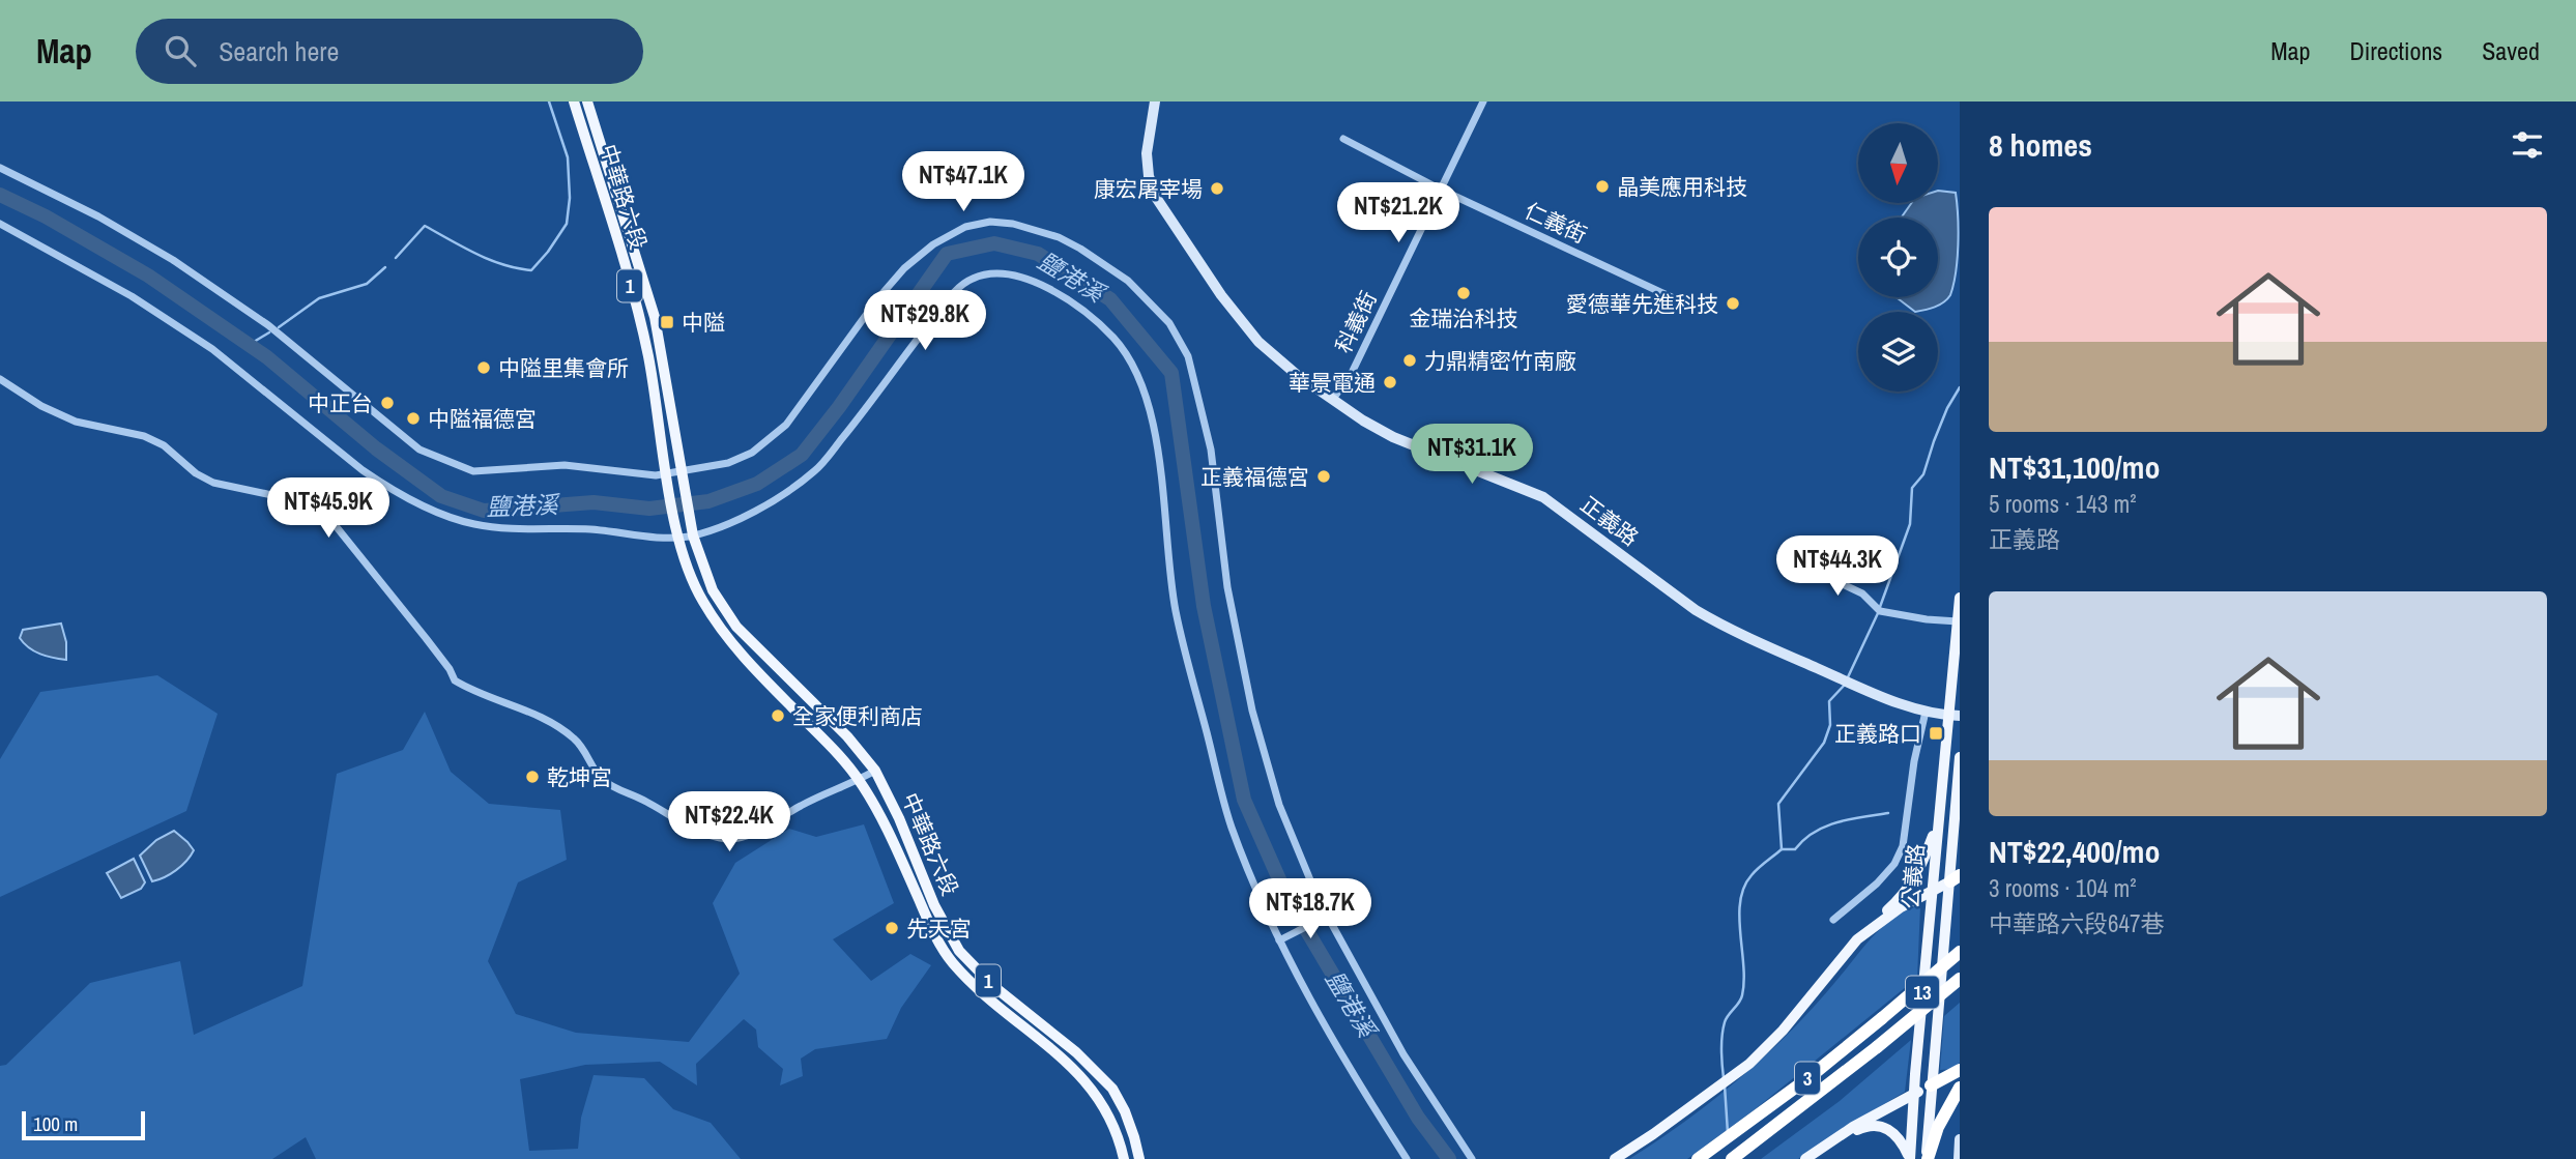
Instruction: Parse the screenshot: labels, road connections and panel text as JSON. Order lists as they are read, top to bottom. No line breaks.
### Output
{"streets":{"highway":["3"],"main road":["中華路六段","1","公義路","13"],"street":["仁義街","科義街","正義路"]},"crossings":[["中華路六段","1"],["仁義街","科義街"],["科義街","正義路"],["正義路","公義路"]],"water":["鹽港溪"],"places":{"other":["晶美應用科技","康宏屠宰場","金瑞治科技","愛德華先進科技","力鼎精密竹南廠","中隘里集會所","華景電通","中正台","中隘福德宮","正義福德宮","全家便利商店","乾坤宮","先天宮"],"transit":["中隘","正義路口"]},"scale_bar":"100 m","north":"bottom","page":{"header":"Map","search":"Search here","nav":["Map","Directions","Saved"],"heading":"8 homes","price":["NT$47.1K","NT$21.2K","NT$29.8K","NT$31.1K","NT$45.9K","NT$44.3K","NT$22.4K","NT$18.7K"],"list":[{"name":"NT$31,100/mo","note":"5 rooms · 143 m² · 正義路"},{"name":"NT$22,400/mo","note":"3 rooms · 104 m² · 中華路六段647巷"}],"scale":"100 m"}}
